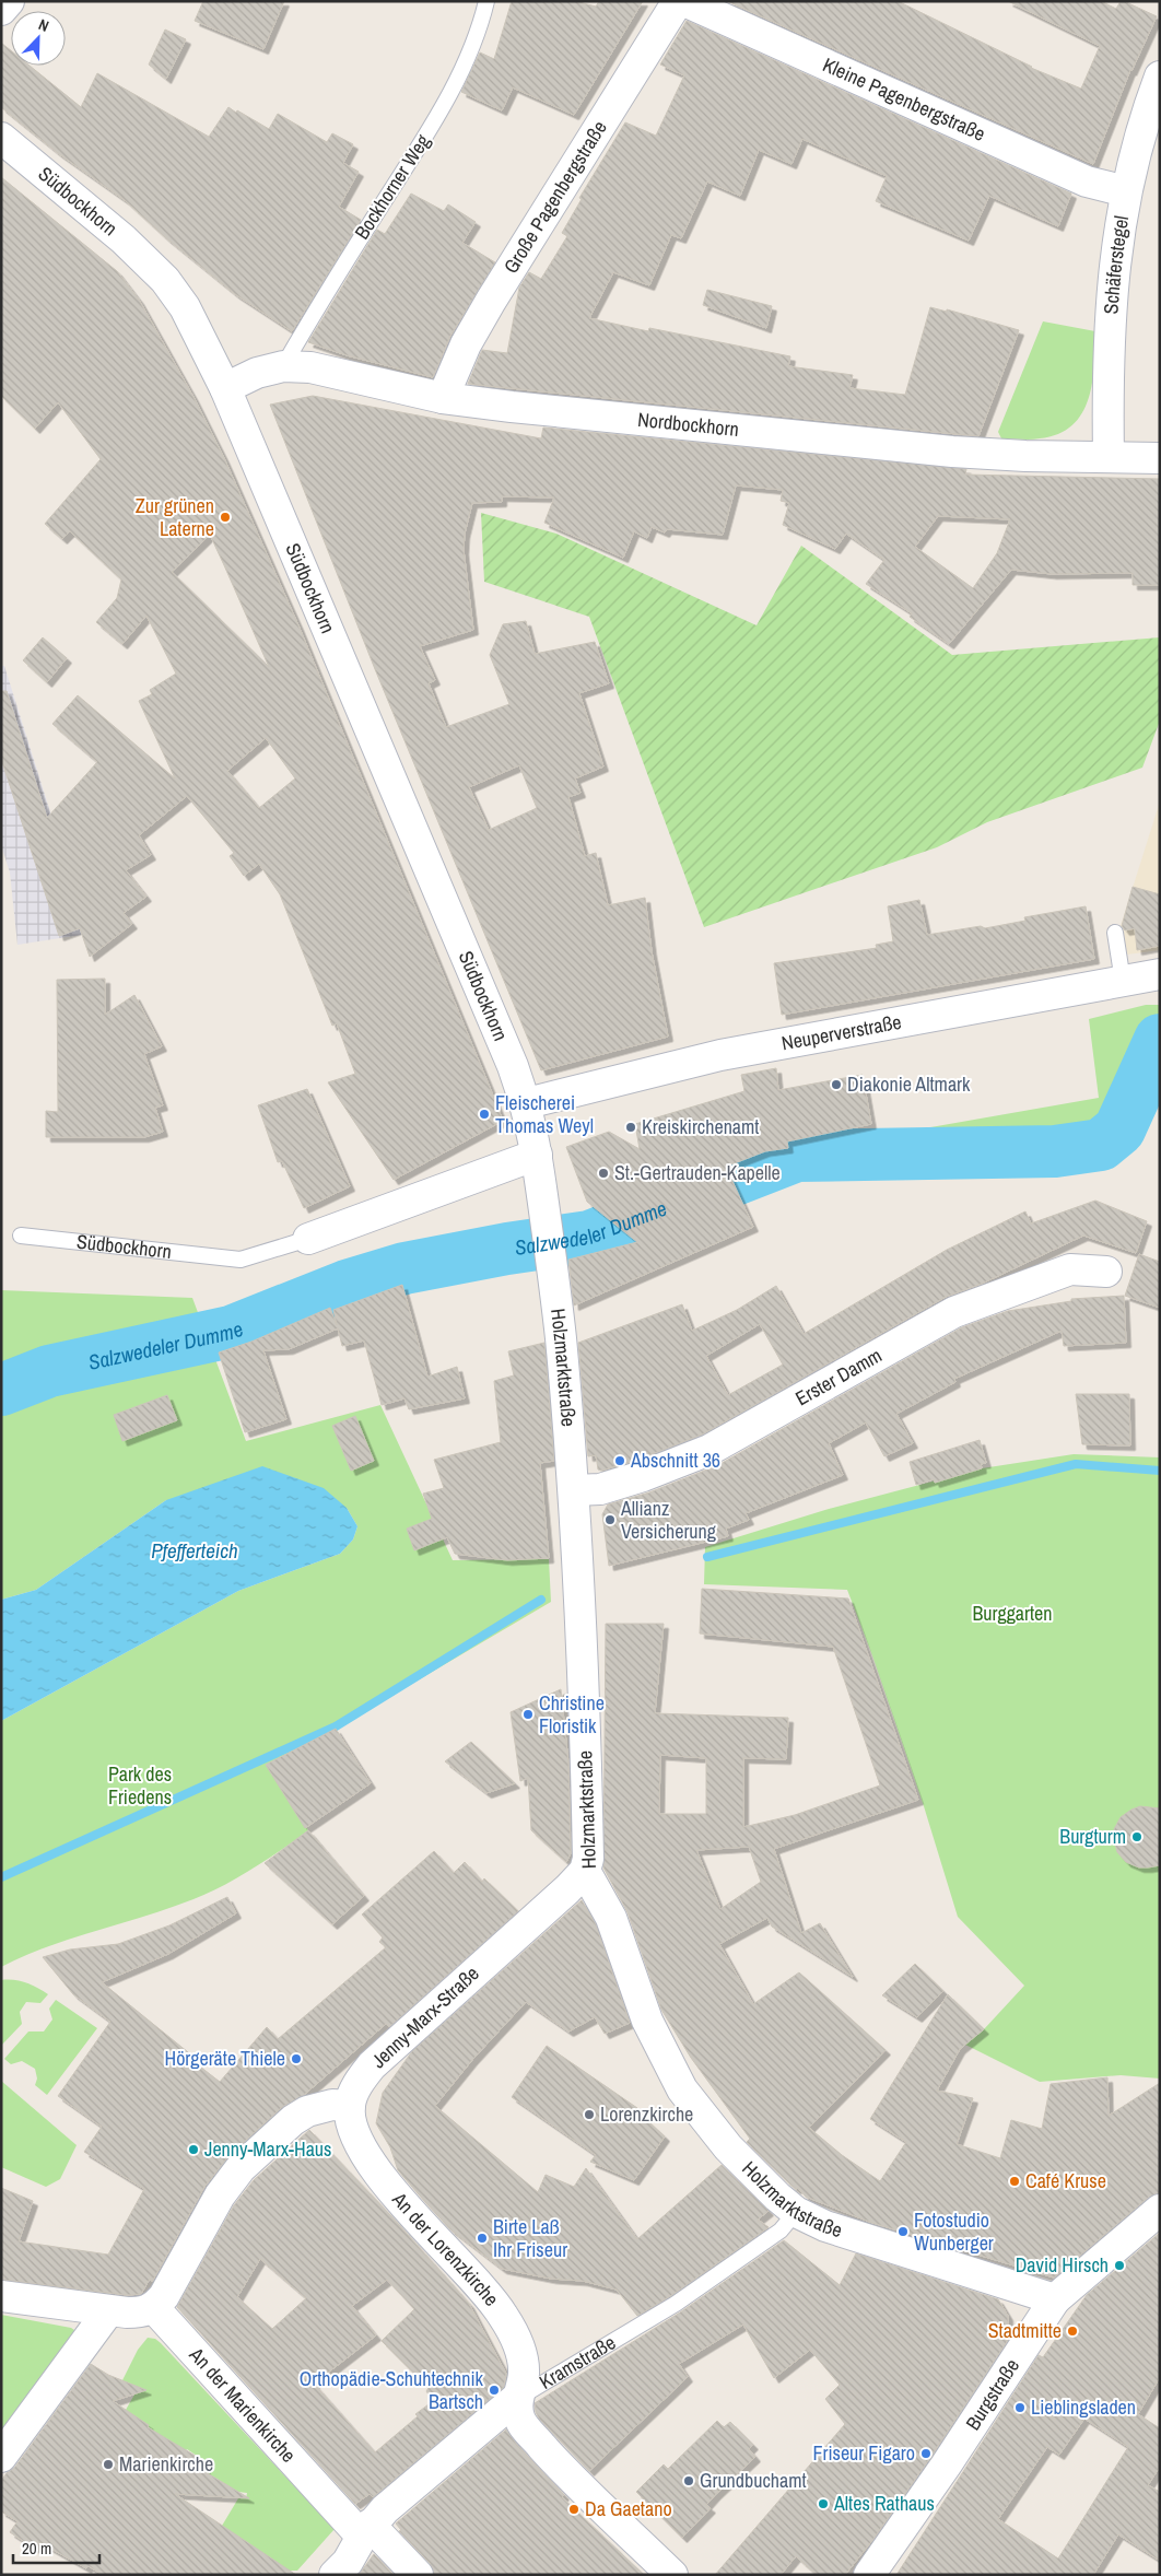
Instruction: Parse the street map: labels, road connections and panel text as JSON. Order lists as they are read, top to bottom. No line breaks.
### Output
{"streets":{"street":["Kleine Pagenbergstraße","Große Pagenbergstraße","Südbockhorn","Schäferstegel","Nordbockhorn","Neuperverstraße","Holzmarktstraße","Erster Damm","Jenny-Marx-Straße","An der Lorenzkirche","Kramstraße","Burgstraße","An der Marienkirche"],"lane":["Bockhorner Weg"]},"crossings":[["Kleine Pagenbergstraße","Schäferstegel"],["Bockhorner Weg","Nordbockhorn"],["Große Pagenbergstraße","Nordbockhorn"],["Südbockhorn","Nordbockhorn"],["Südbockhorn","Neuperverstraße"],["Südbockhorn","Holzmarktstraße"],["Schäferstegel","Nordbockhorn"],["Neuperverstraße","Holzmarktstraße"],["Holzmarktstraße","Erster Damm"],["Holzmarktstraße","Jenny-Marx-Straße"],["Holzmarktstraße","Kramstraße"],["Holzmarktstraße","Burgstraße"],["Jenny-Marx-Straße","An der Lorenzkirche"],["An der Lorenzkirche","Kramstraße"],["Kramstraße","An der Marienkirche"]],"water":["Salzwedeler Dumme","Pfefferteich"],"parks":["Burggarten","Park des Friedens"],"places":["Zur grünen Laterne","Diakonie Altmark","Fleischerei Thomas Weyl","Kreiskirchenamt","St.-Gertrauden-Kapelle","Abschnitt 36","Allianz Versicherung","Christine Floristik","Burgturm","Hörgeräte Thiele","Lorenzkirche","Jenny-Marx-Haus","Café Kruse","Fotostudio Wunberger","Birte Laß Ihr Friseur","David Hirsch","Stadtmitte","Orthopädie-Schuhtechnik Bartsch","Lieblingsladen","Friseur Figaro","Marienkirche","Grundbuchamt","Altes Rathaus","Da Gaetano"],"scale_bar":"20 m","north":"top right"}
